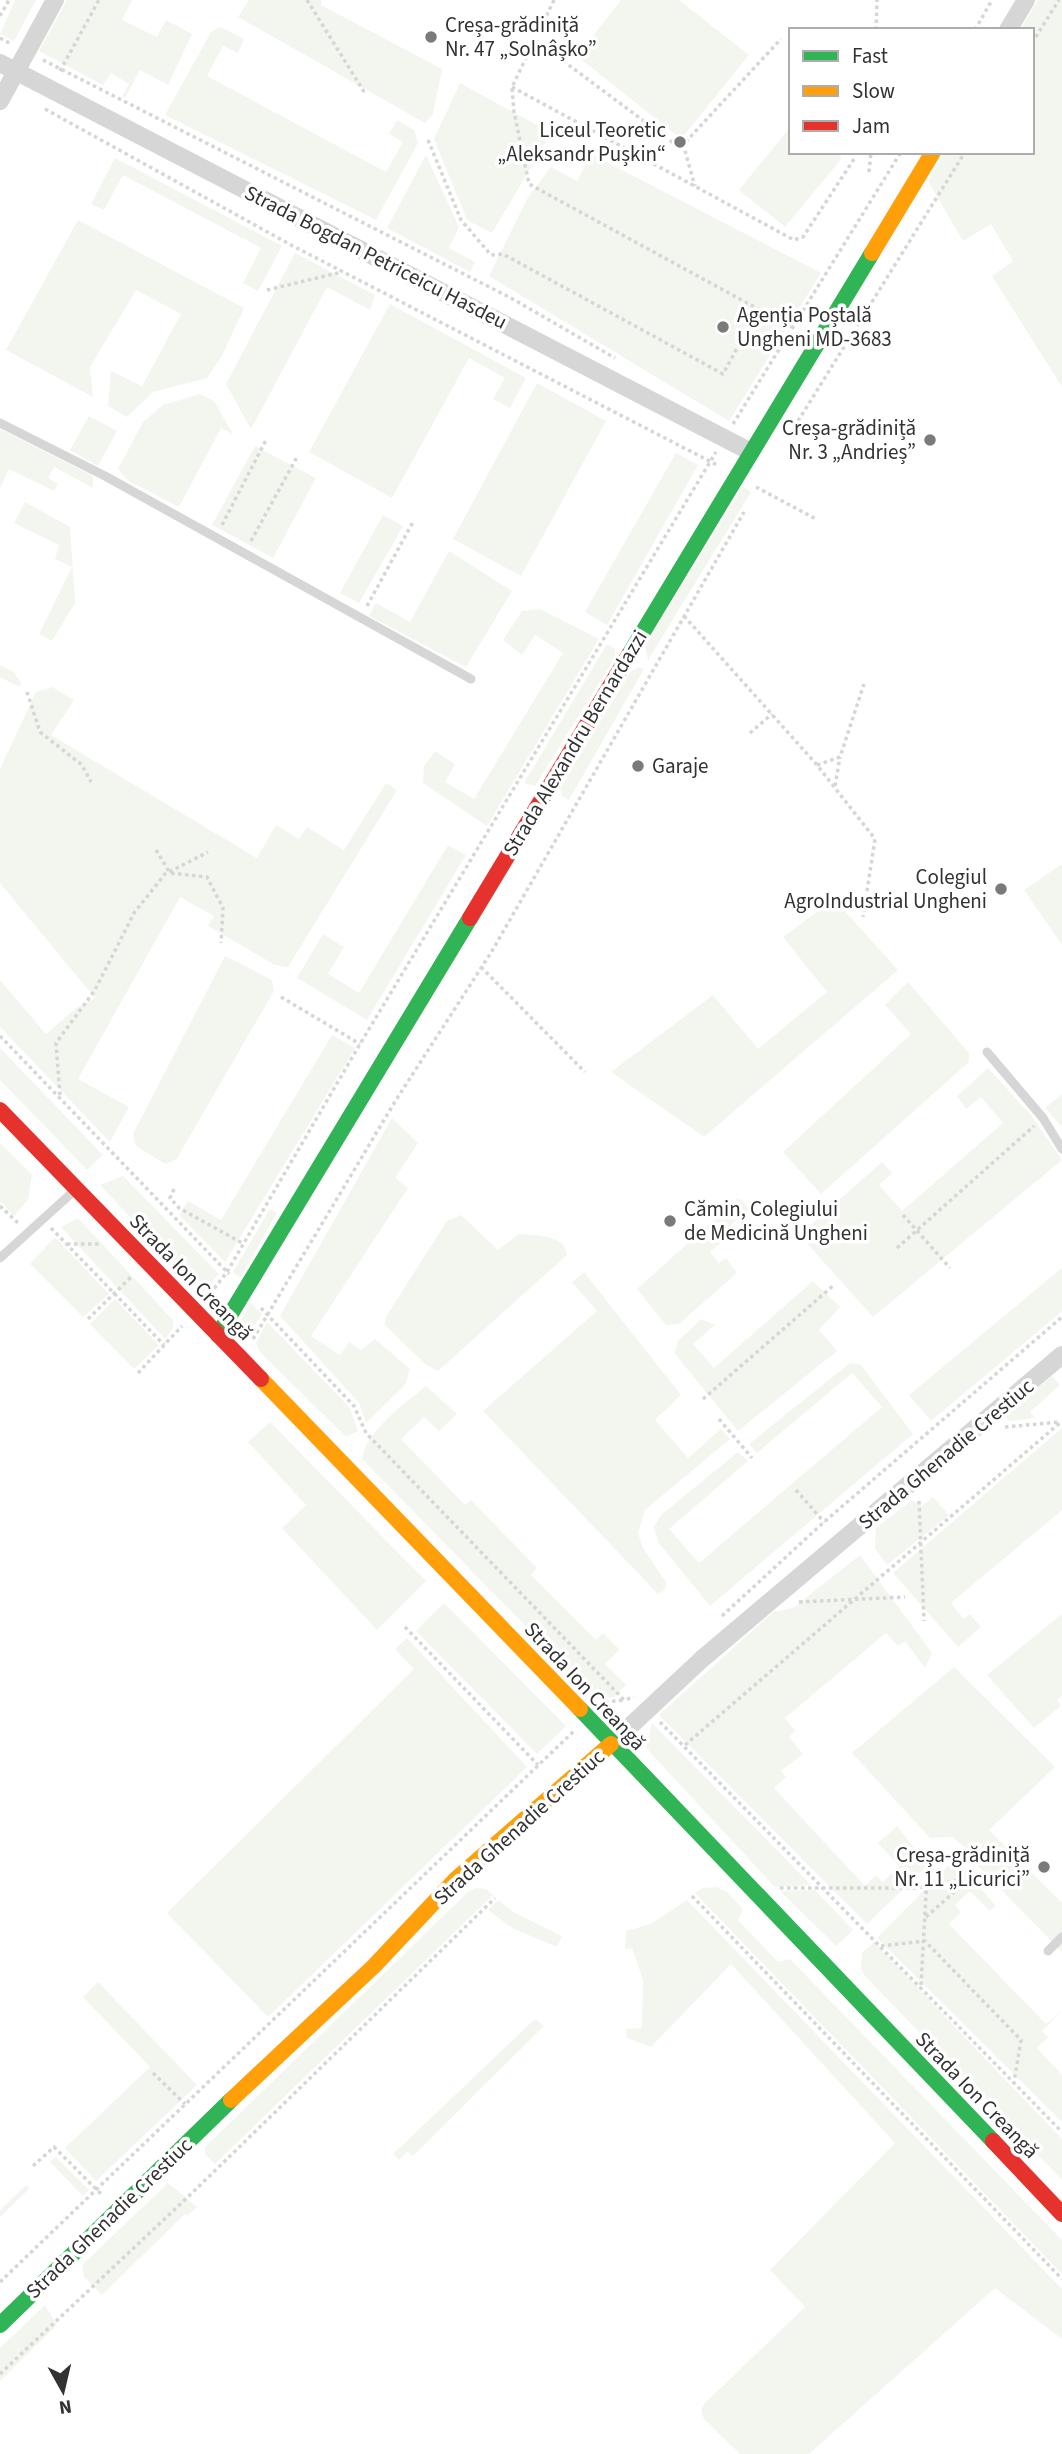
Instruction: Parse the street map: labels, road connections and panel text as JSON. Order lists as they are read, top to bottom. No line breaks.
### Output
{"streets":{"street":["Strada Bogdan Petriceicu Hasdeu","Strada Alexandru Bernardazzi","Strada Ion Creangă","Strada Ghenadie Crestiuc"]},"crossings":[["Strada Bogdan Petriceicu Hasdeu","Strada Alexandru Bernardazzi"],["Strada Alexandru Bernardazzi","Strada Ion Creangă"],["Strada Ion Creangă","Strada Ghenadie Crestiuc"]],"places":["Creșa-grădiniță Nr. 47 „Solnâșko”","Liceul Teoretic „Aleksandr Pușkin“","Agenția Poștală Ungheni MD-3683","Creșa-grădiniță Nr. 3 „Andrieș”","Garaje","Colegiul AgroIndustrial Ungheni","Cămin, Colegiului de Medicină Ungheni","Creșa-grădiniță Nr. 11 „Licurici”"],"legend":["Fast","Slow","Jam"],"north":"bottom"}
